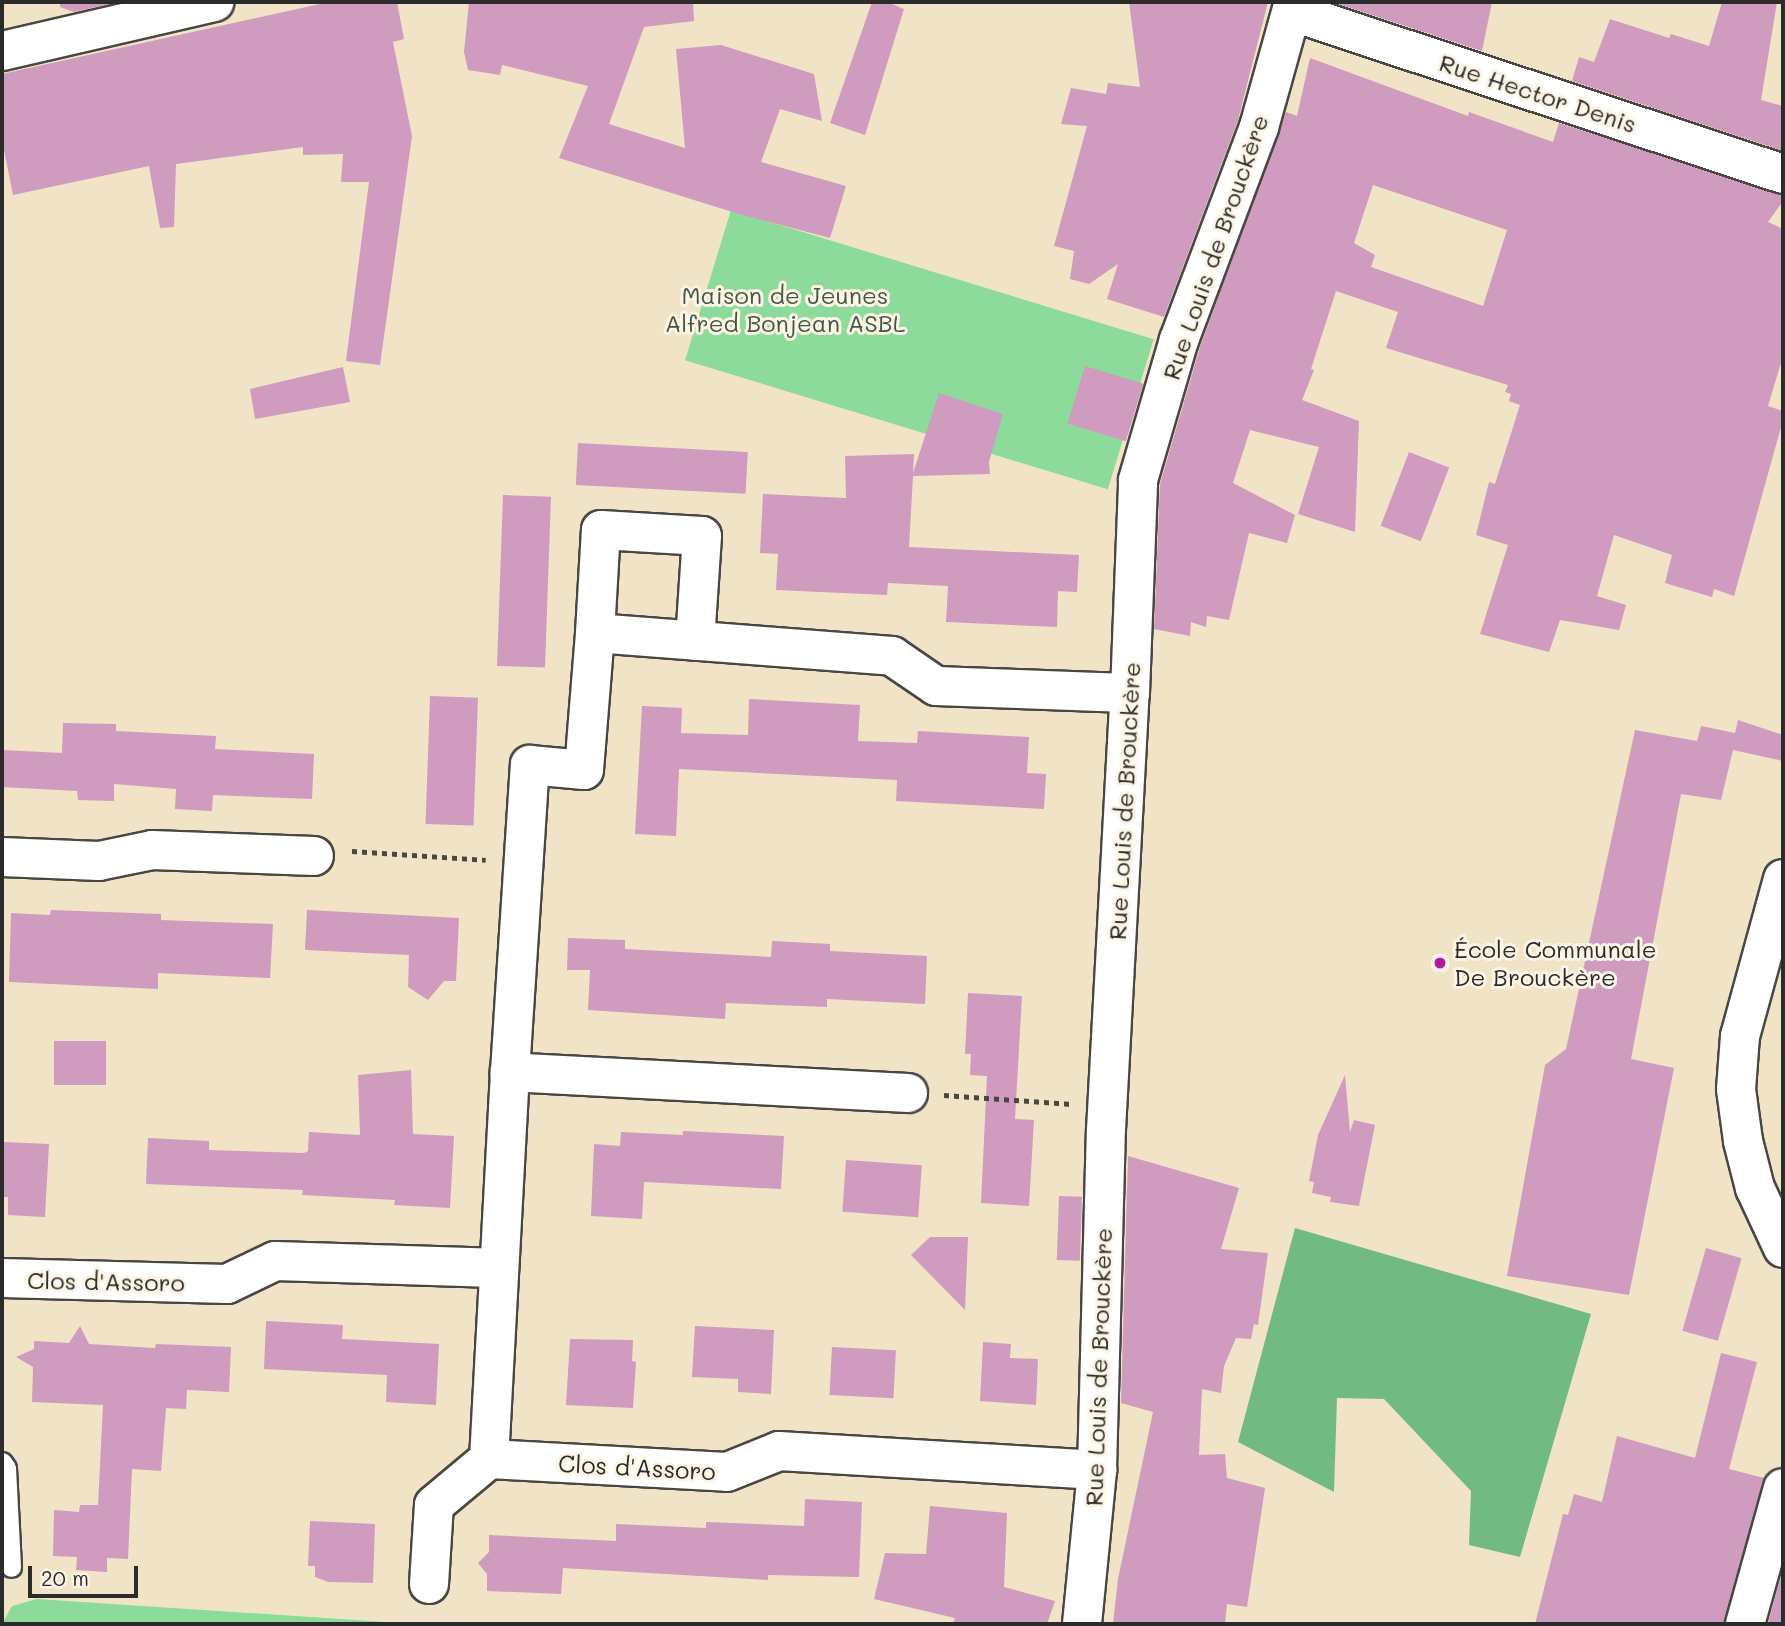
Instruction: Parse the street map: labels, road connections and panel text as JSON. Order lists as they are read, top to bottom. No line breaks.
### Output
{"streets":{"street":["Rue Hector Denis","Rue Louis de Brouckère","Clos d'Assoro"]},"crossings":[["Rue Hector Denis","Rue Louis de Brouckère"],["Rue Louis de Brouckère","Clos d'Assoro"]],"parks":["Maison de Jeunes Alfred Bonjean ASBL"],"places":["École Communale De Brouckère"],"scale_bar":"20 m"}
